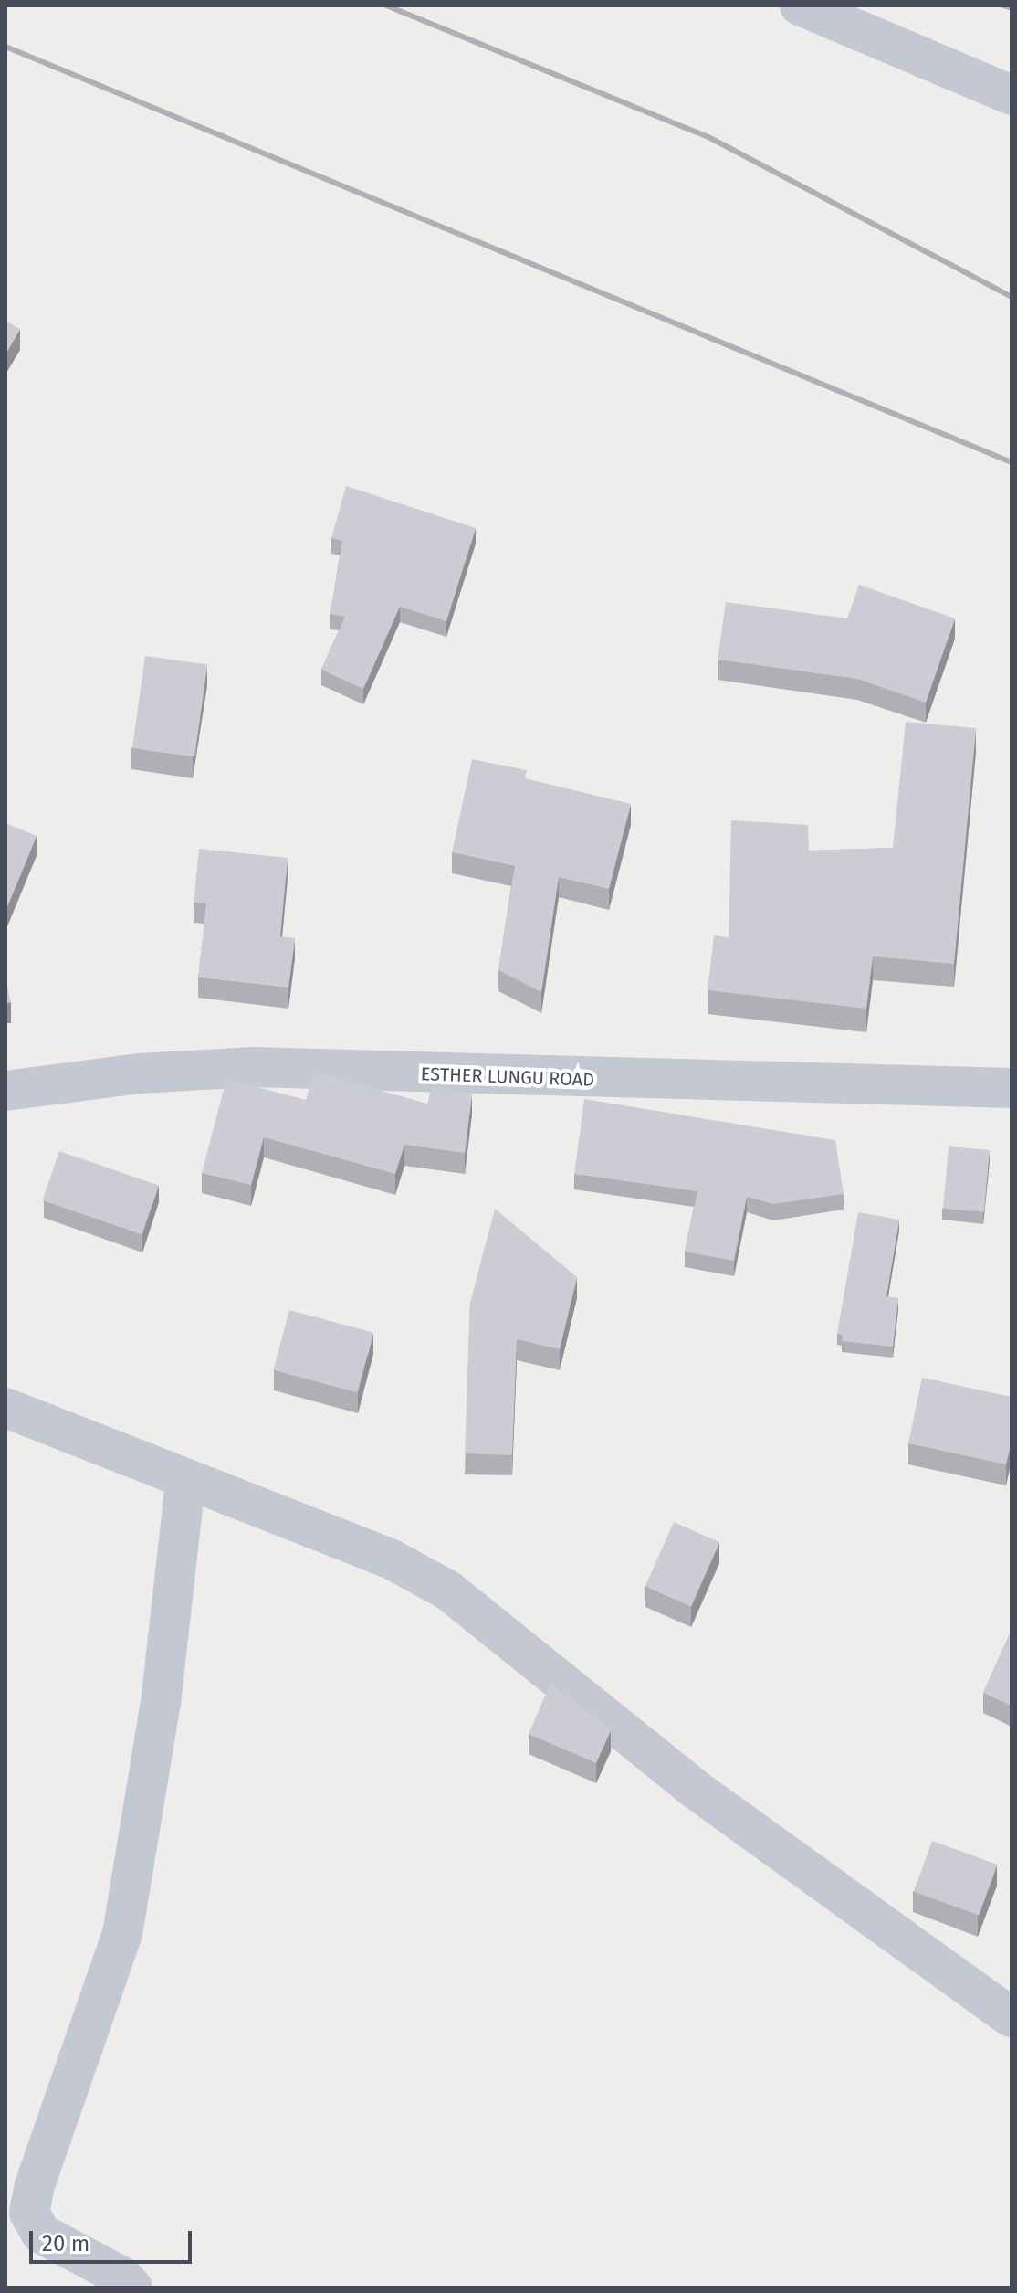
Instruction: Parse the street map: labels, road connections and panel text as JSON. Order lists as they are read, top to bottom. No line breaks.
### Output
{"streets":{"street":["ESTHER LUNGU ROAD"]},"scale_bar":"20 m"}
